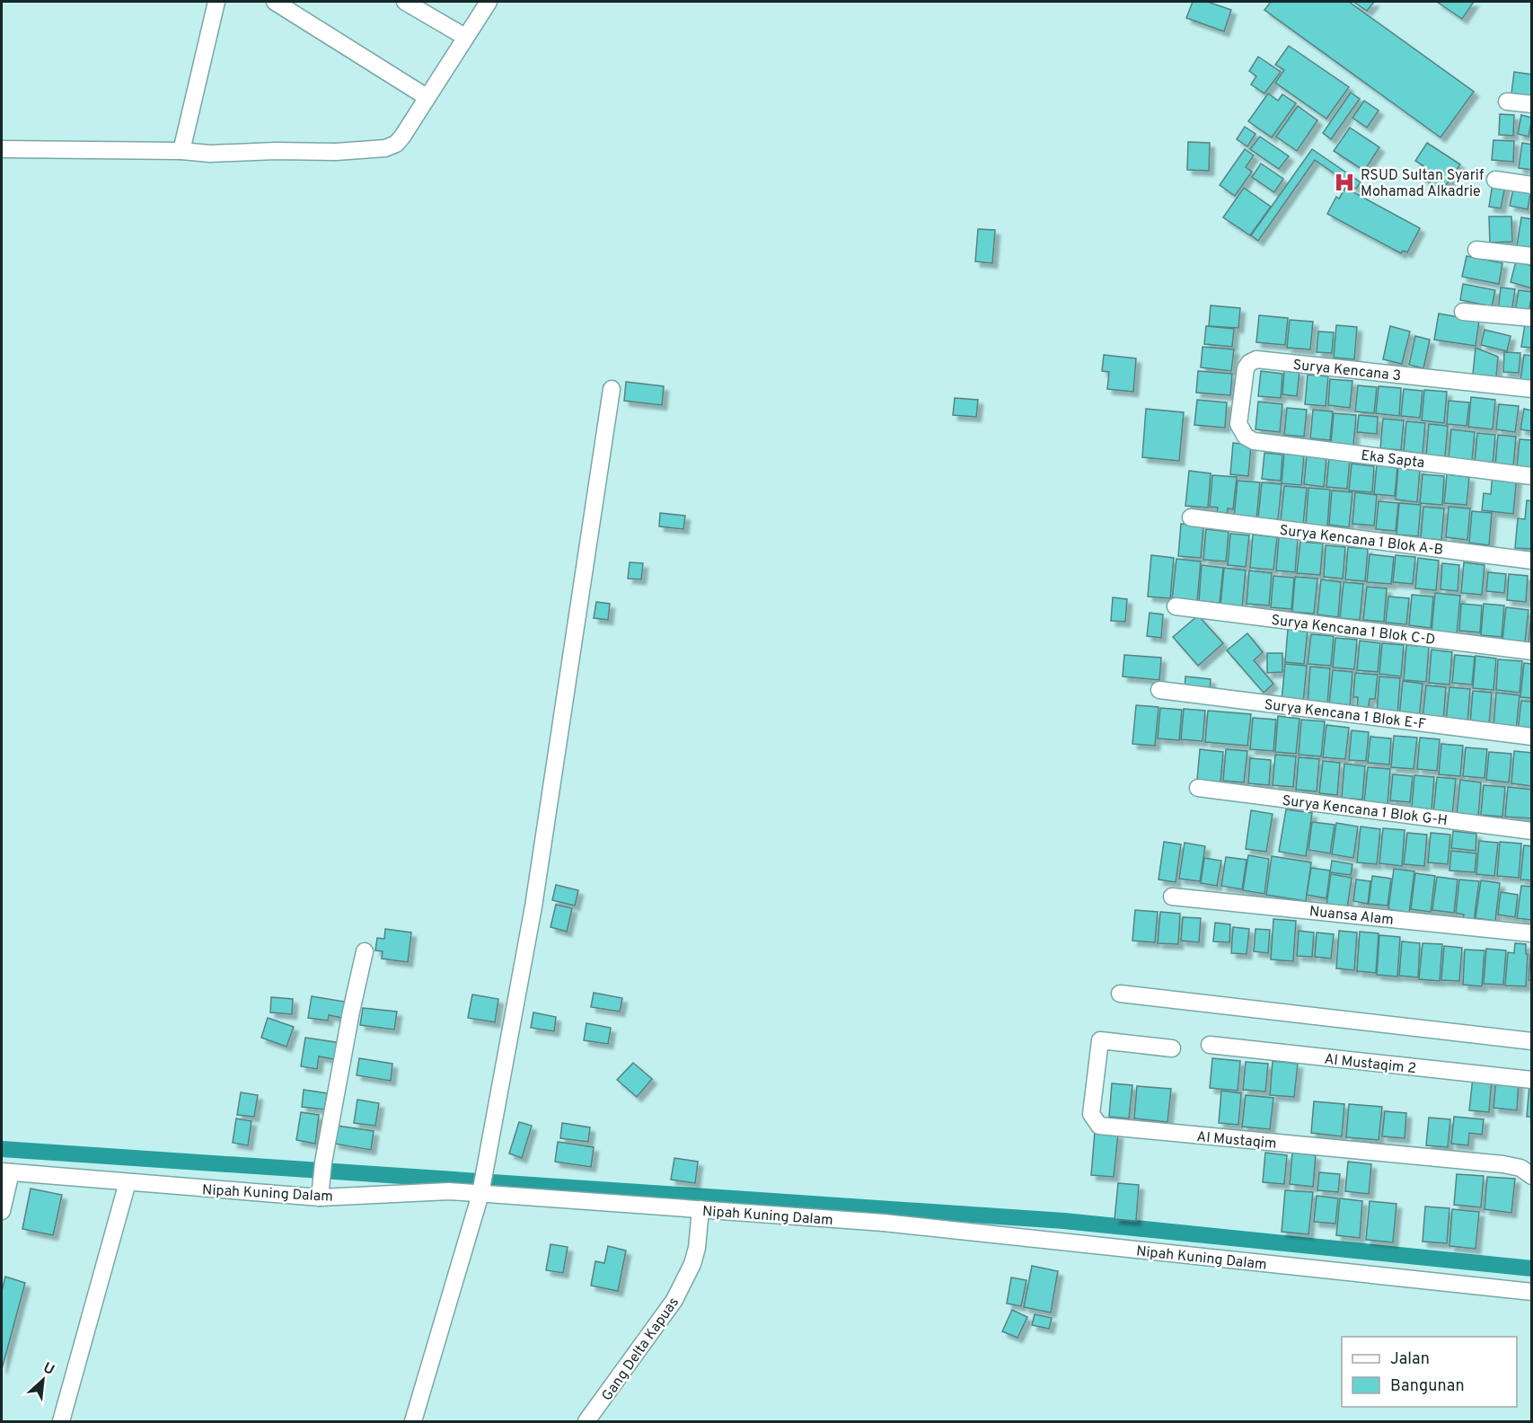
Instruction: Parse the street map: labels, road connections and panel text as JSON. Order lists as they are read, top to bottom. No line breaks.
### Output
{"streets":{"street":["Surya Kencana 3","Eka Sapta","Surya Kencana 1 Blok A-B","Surya Kencana 1 Blok C-D","Surya Kencana 1 Blok E-F","Surya Kencana 1 Blok G-H","Nuansa Alam","Al Mustaqim 2","Al Mustaqim","Nipah Kuning Dalam","Gang Delta Kapuas"]},"crossings":[["Surya Kencana 3","Eka Sapta"],["Nipah Kuning Dalam","Gang Delta Kapuas"]],"places":{"hospital":["RSUD Sultan Syarif Mohamad Alkadrie"]},"legend":["Jalan","Bangunan"],"north":"top right"}
